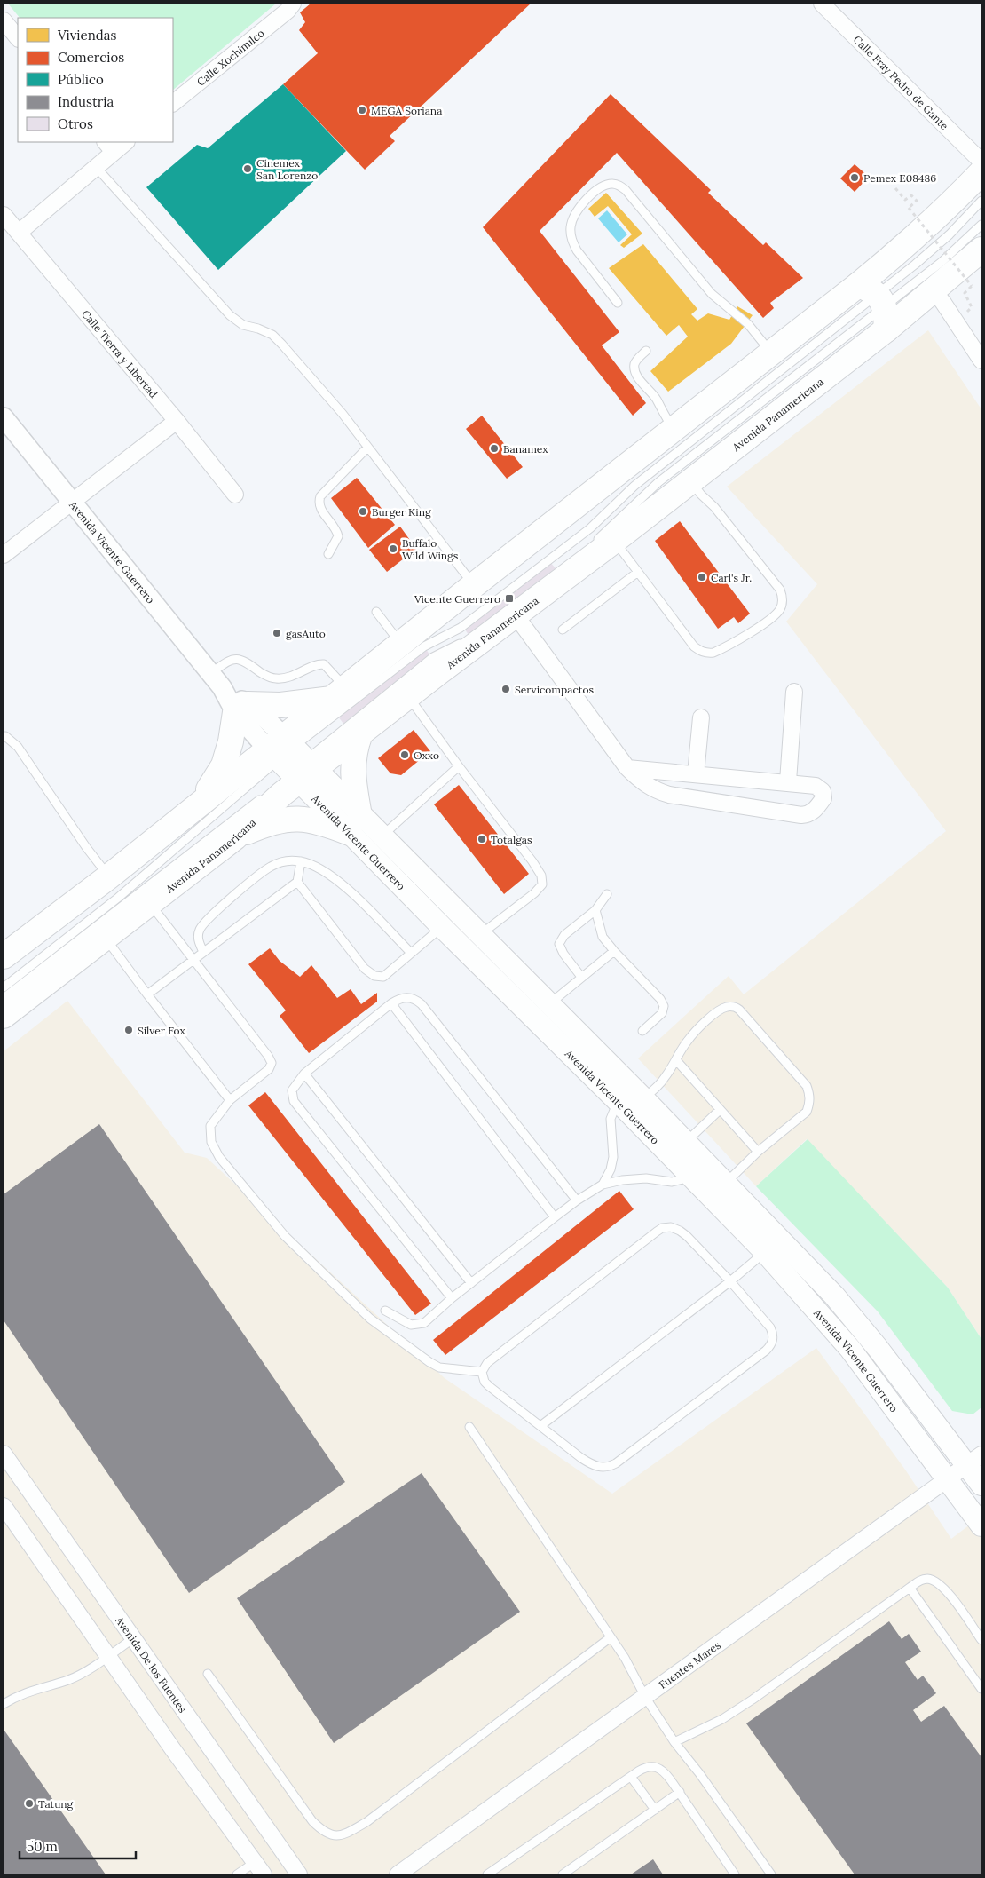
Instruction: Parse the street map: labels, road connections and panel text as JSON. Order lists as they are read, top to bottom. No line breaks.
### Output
{"streets":{"main road":["Avenida Panamericana","Avenida Vicente Guerrero"],"street":["Calle Xochimilco","Calle Fray Pedro de Gante","Calle Tierra y Libertad","Avenida De los Fuentes","Fuentes Mares"]},"crossings":[["Avenida Panamericana","Avenida Vicente Guerrero"],["Avenida Vicente Guerrero","Fuentes Mares"]],"places":{"other":["MEGA Soriana","Cinemex San Lorenzo","Pemex E08486","Banamex","Burger King","Buffalo Wild Wings","Carl's Jr.","gasAuto","Servicompactos","Oxxo","Totalgas","Silver Fox","Tatung"],"transit":["Vicente Guerrero"]},"legend":["Viviendas","Comercios","Público","Industria","Otros"],"scale_bar":"50 m"}
